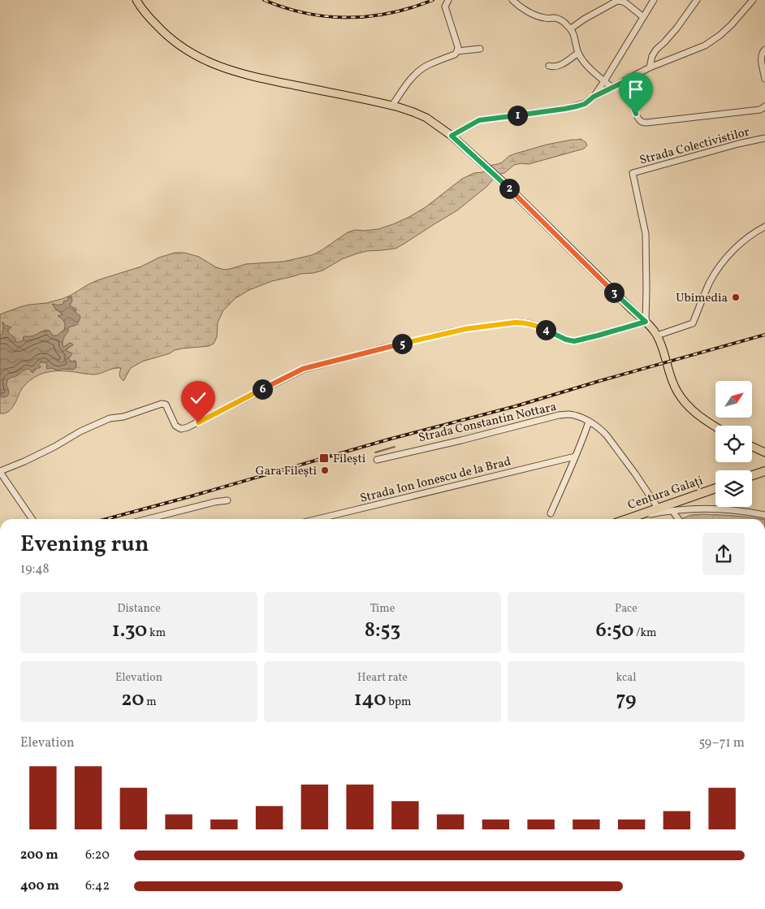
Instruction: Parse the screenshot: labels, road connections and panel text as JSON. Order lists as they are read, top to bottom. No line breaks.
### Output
{"streets":{"highway":["Centura Galați"],"street":["Strada Colectivistilor","Strada Constantin Nottara","Strada Ion Ionescu de la Brad"]},"crossings":[["Strada Constantin Nottara","Centura Galați"]],"places":{"other":["Ubimedia","Gara Filești"],"transit":["Filești"]},"north":"top right","page":{"pins":["1","2","3","4","5","6"],"heading":["Evening run","19:48"],"stats":[["Distance","1.30 km"],["Time","8:53"],["Pace","6:50 /km"],["Elevation","20 m"],["Heart rate","140 bpm"],["kcal","79"]],"chart":["Elevation","59–71 m"],"list":[{"name":"200 m","note":"6:20"},{"name":"400 m","note":"6:42"}]}}
